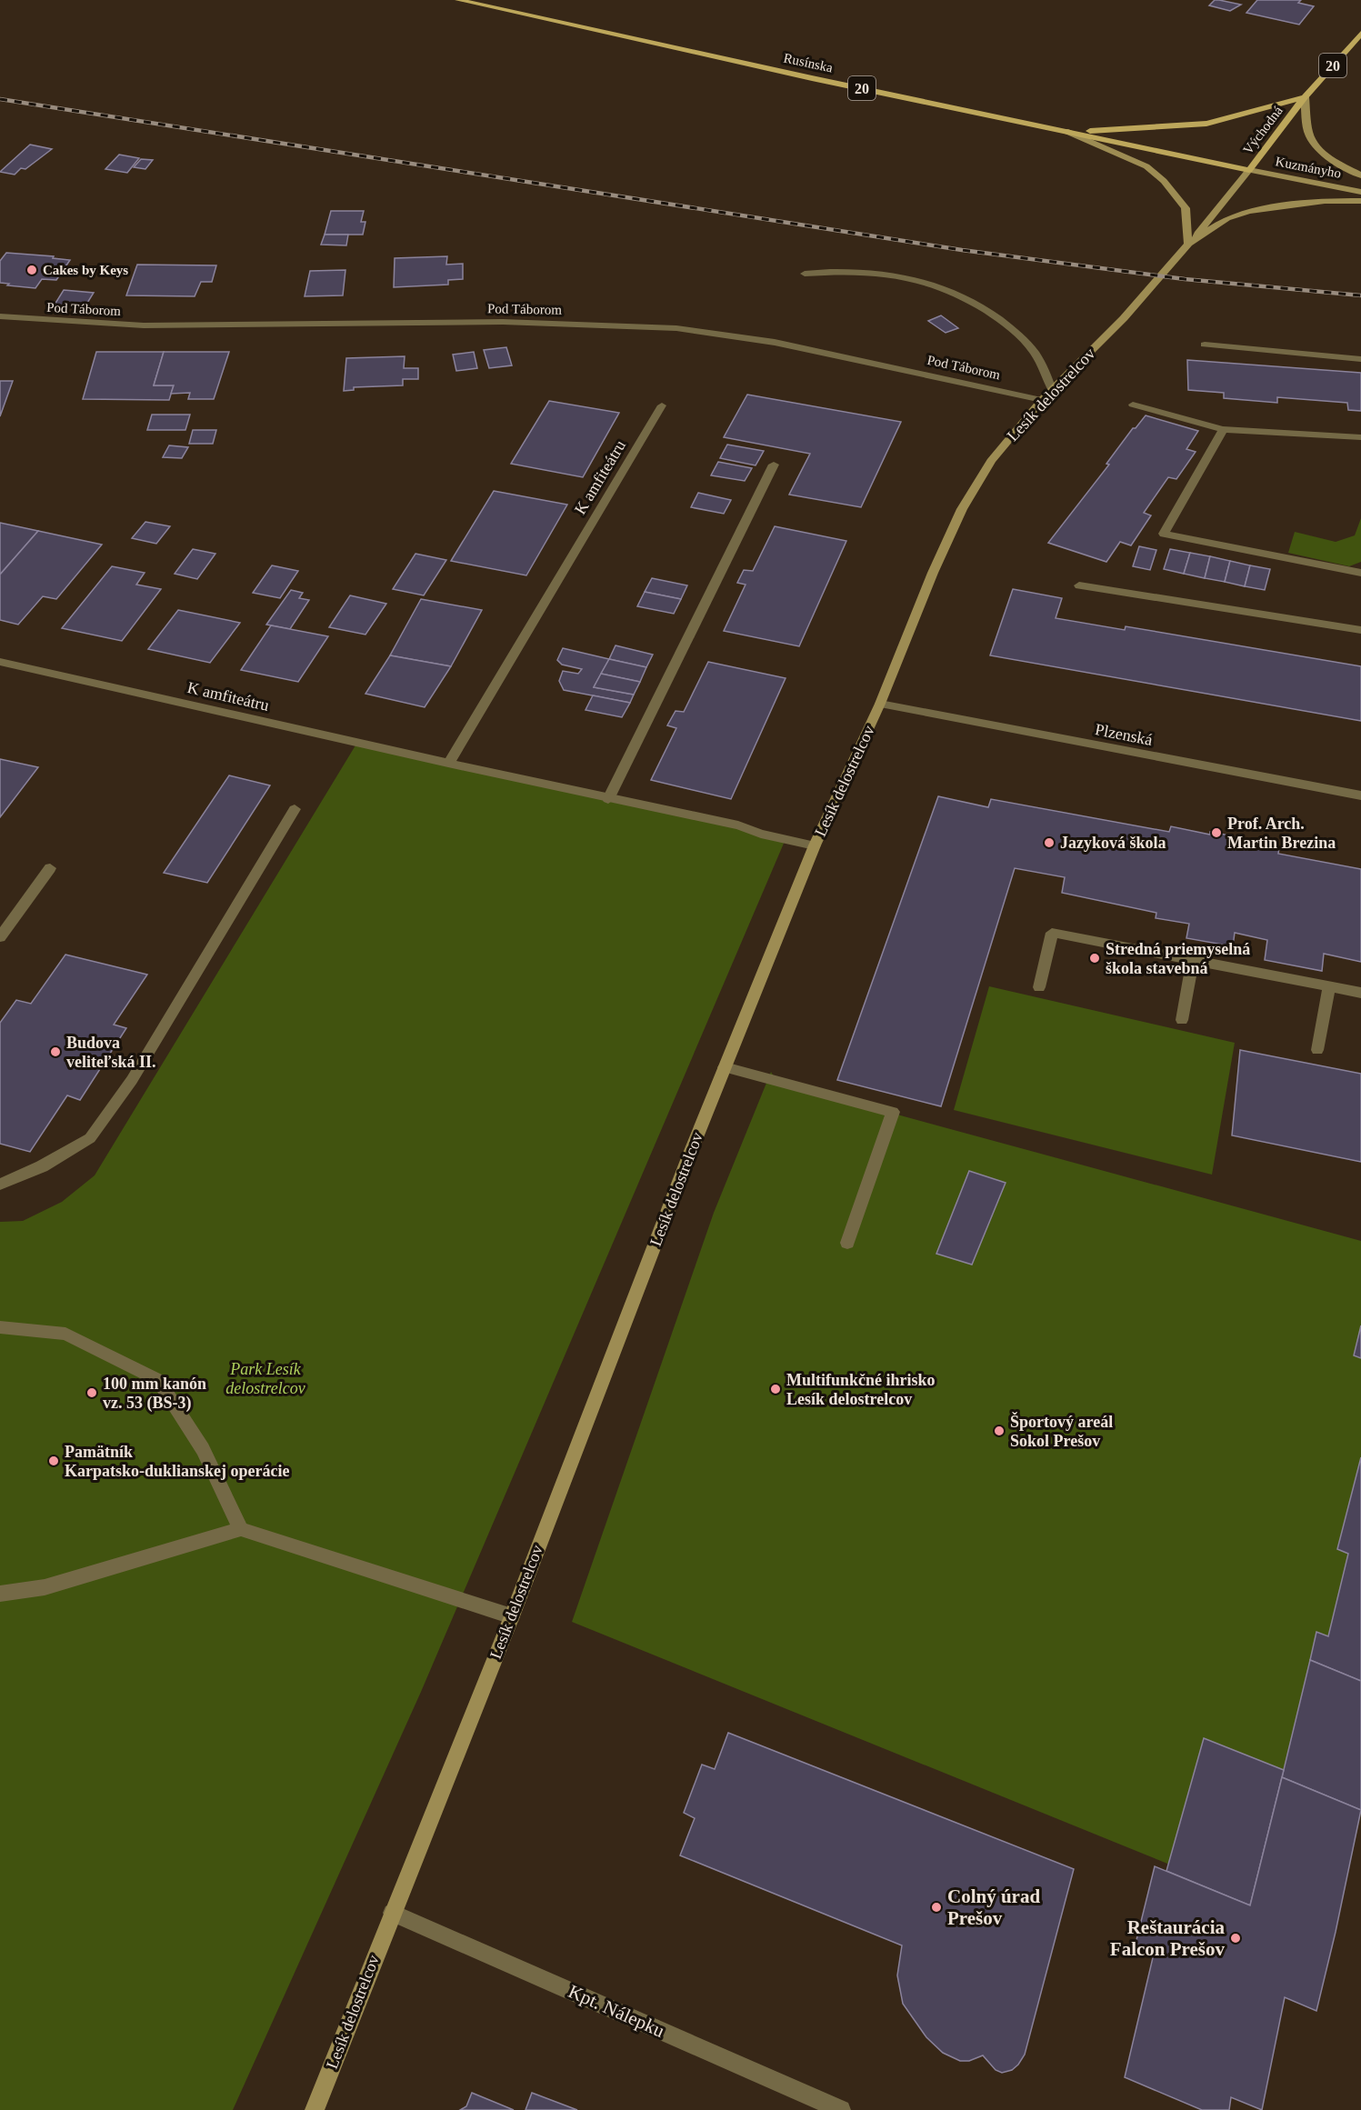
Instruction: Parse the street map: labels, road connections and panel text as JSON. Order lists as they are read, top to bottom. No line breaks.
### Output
{"streets":{"main road":["Rusínska","20","Východná"],"street":["Kuzmányho","Pod Táborom","Lesík delostrelcov","K amfiteátru","Plzenská","Kpt. Nálepku"]},"crossings":[["Rusínska","20"],["Rusínska","Východná"],["Rusínska","Kuzmányho"],["20","Východná"],["Východná","Kuzmányho"],["Východná","Lesík delostrelcov"],["Pod Táborom","Lesík delostrelcov"],["Lesík delostrelcov","K amfiteátru"],["Lesík delostrelcov","Plzenská"],["Lesík delostrelcov","Kpt. Nálepku"]],"parks":["Park Lesík delostrelcov"],"places":["Cakes by Keys","Prof. Arch. Martin Brezina","Jazyková škola","Stredná priemyselná škola stavebná","Budova veliteľská II.","Multifunkčné ihrisko Lesík delostrelcov","100 mm kanón vz. 53 (BS-3)","Športový areál Sokol Prešov","Pamätník Karpatsko-duklianskej operácie","Colný úrad Prešov","Reštaurácia Falcon Prešov"]}
